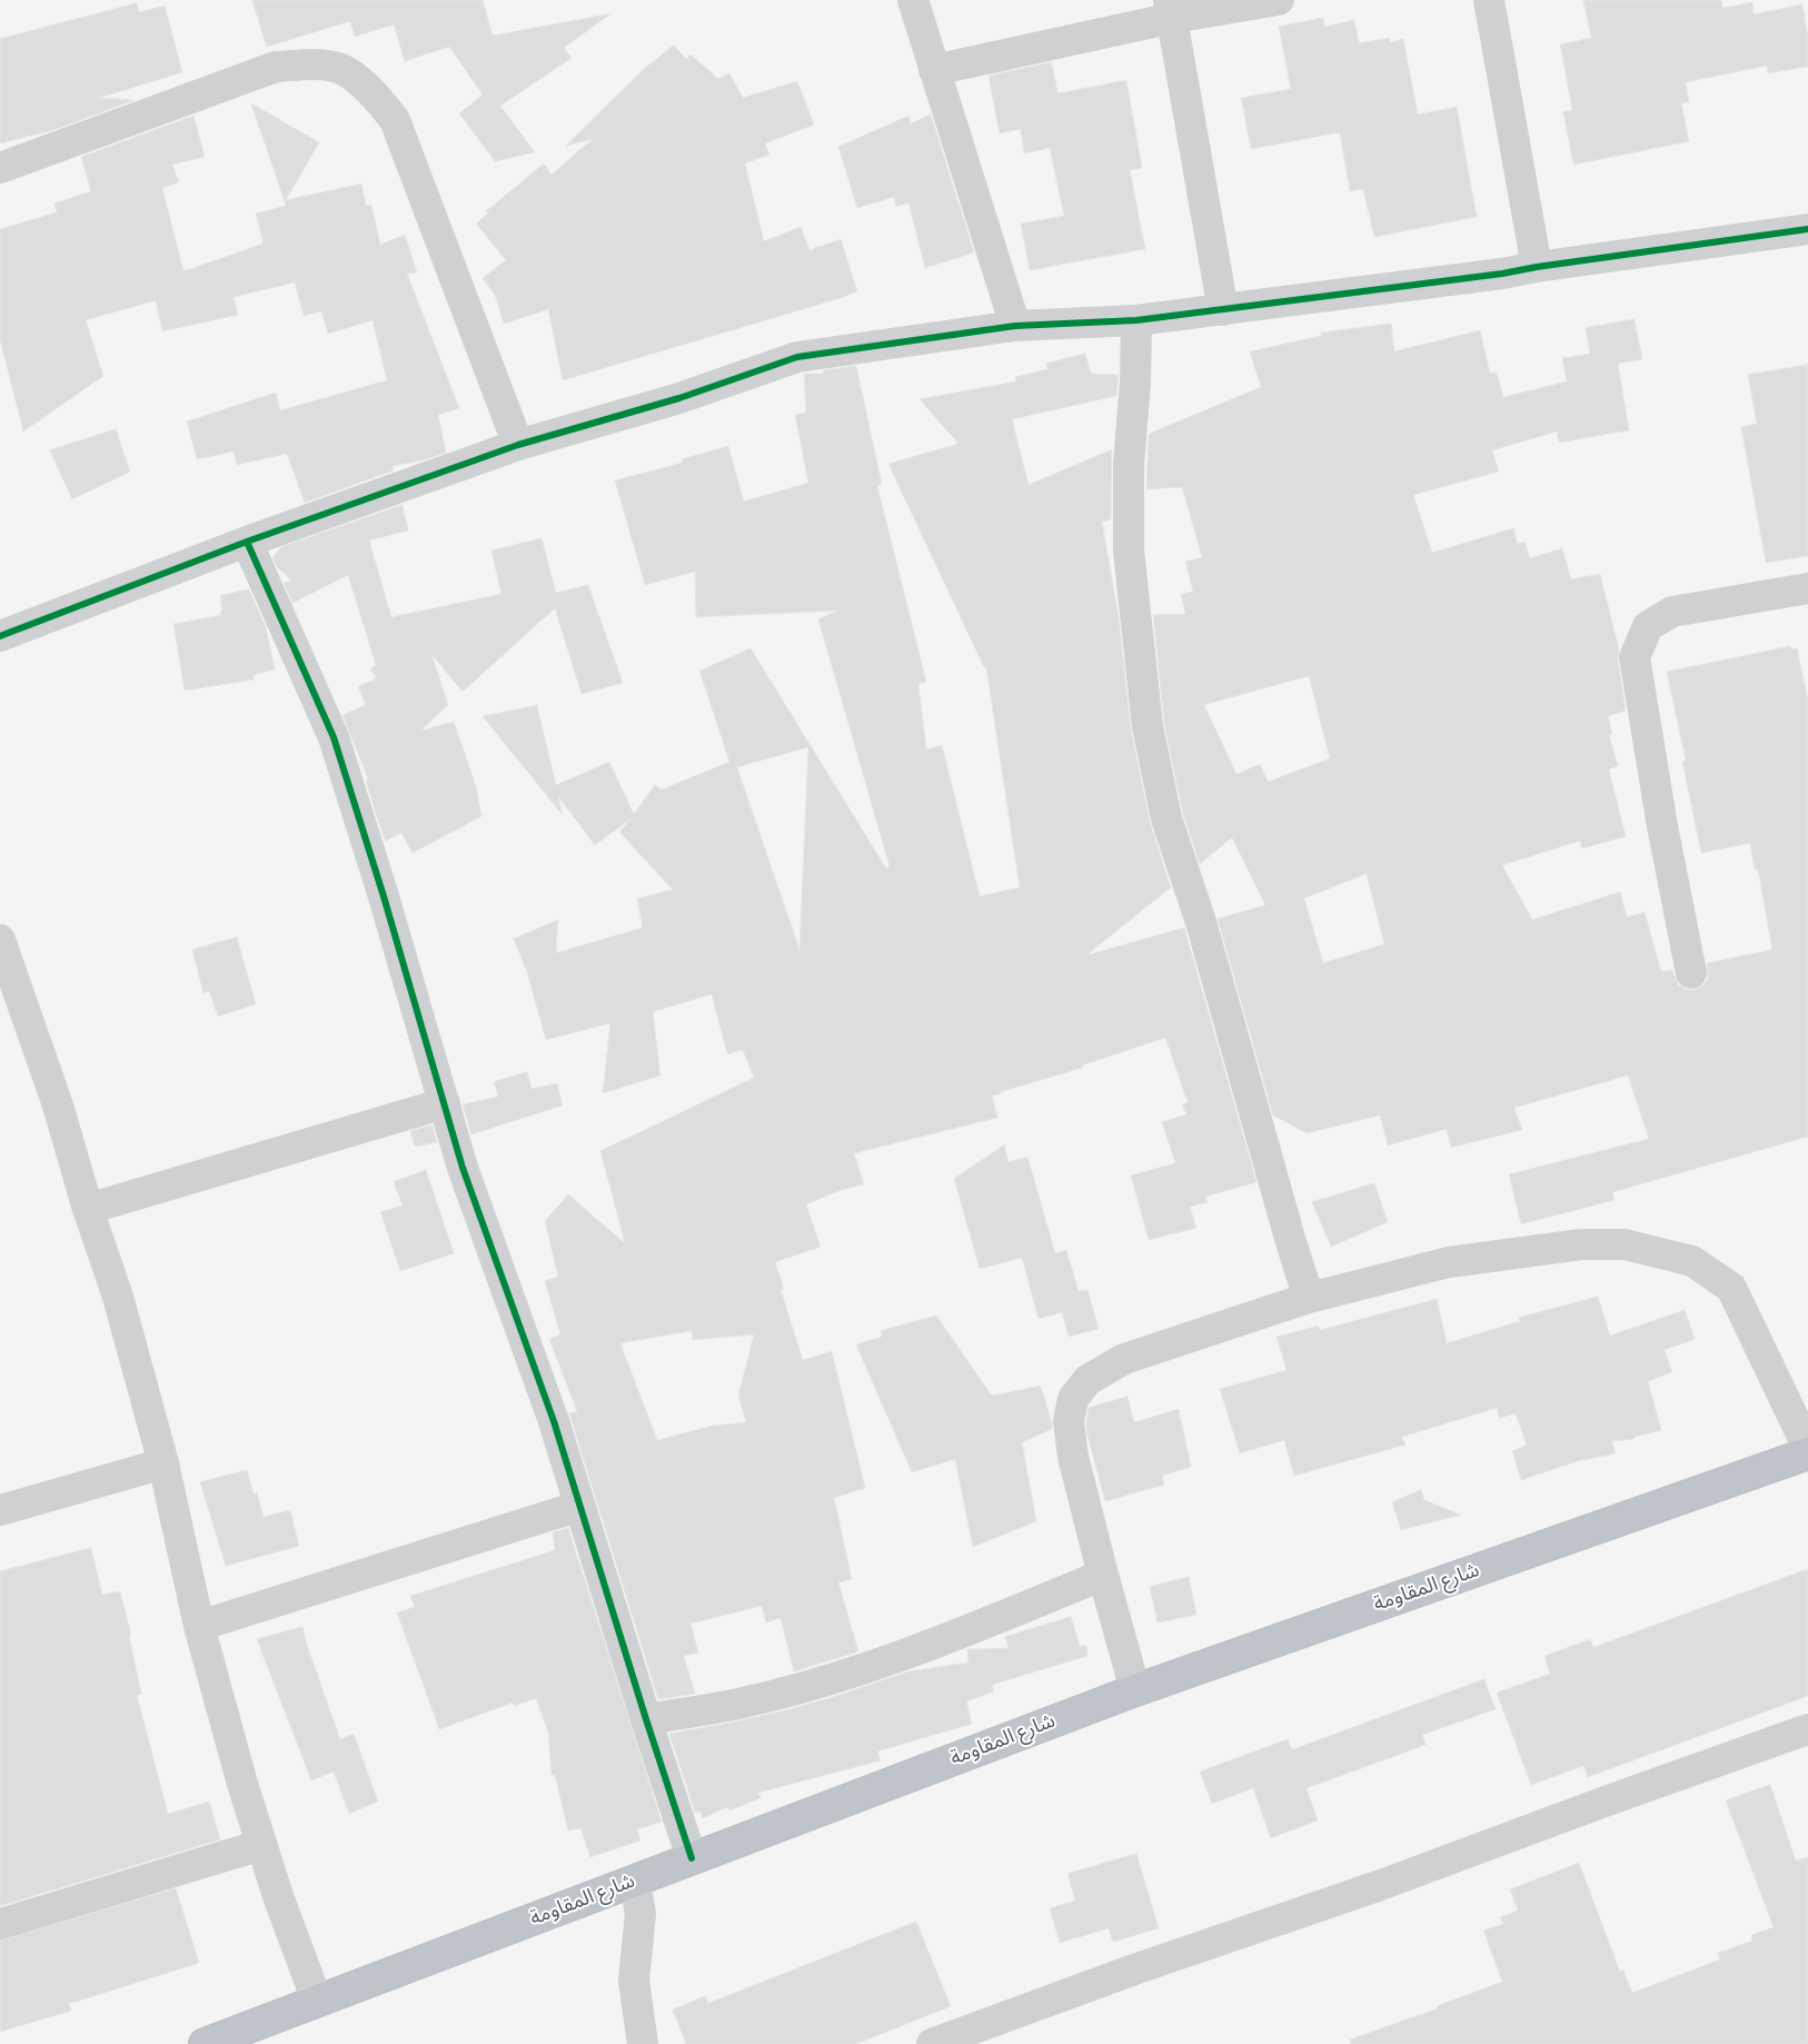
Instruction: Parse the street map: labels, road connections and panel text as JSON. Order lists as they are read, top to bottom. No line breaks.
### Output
{"streets":{"highway":["شارع المقاومة"]}}
